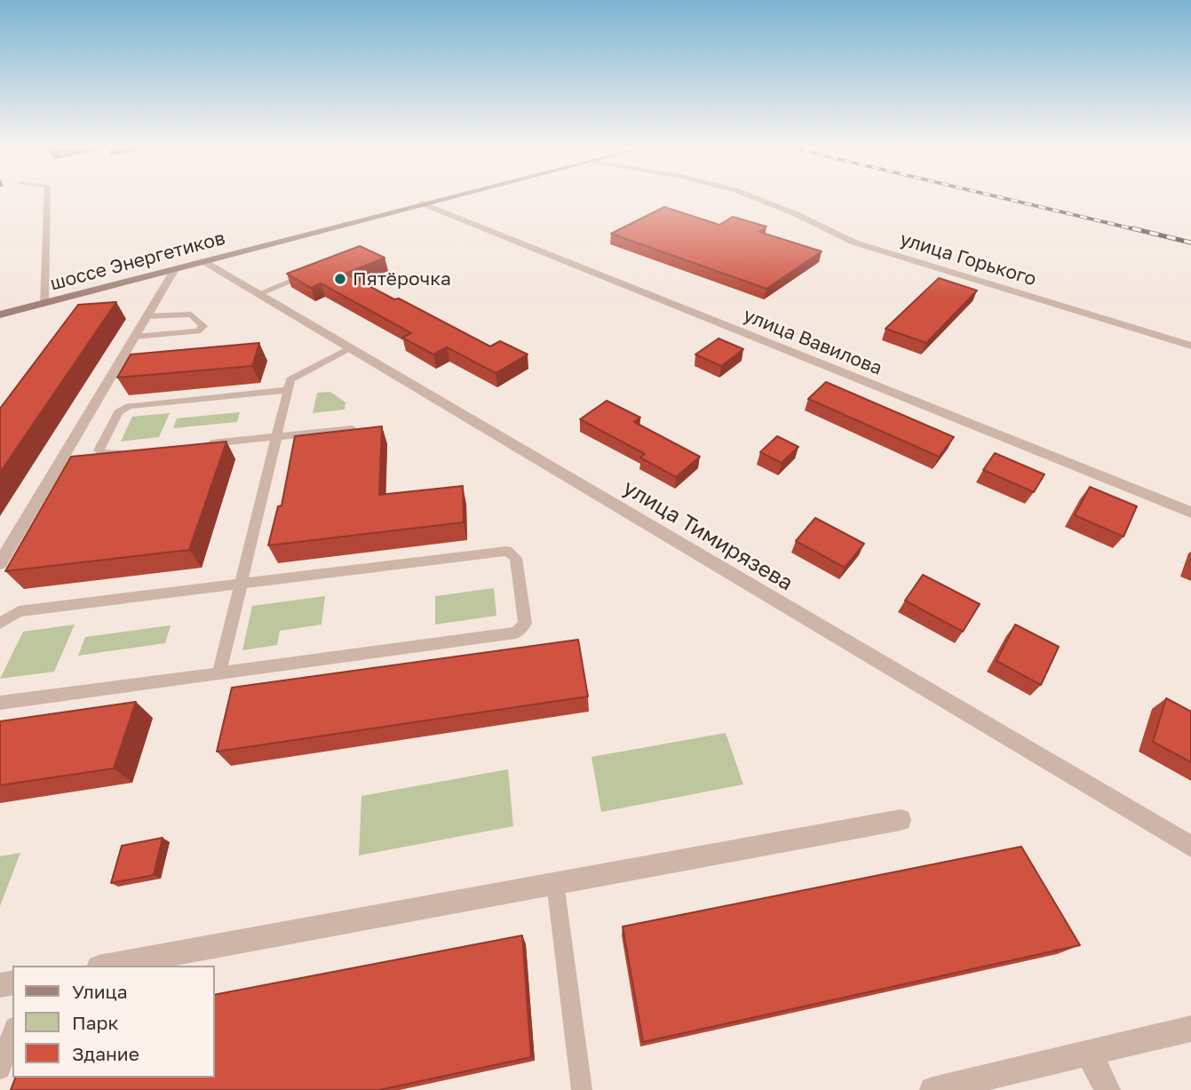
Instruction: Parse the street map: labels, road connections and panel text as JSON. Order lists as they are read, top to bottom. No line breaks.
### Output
{"streets":{"main road":["шоссе Энергетиков"],"street":["улица Горького","улица Вавилова","улица Тимирязева"]},"crossings":[["шоссе Энергетиков","улица Вавилова"],["шоссе Энергетиков","улица Тимирязева"]],"places":["Пятёрочка"],"legend":["Улица","Парк","Здание"]}
